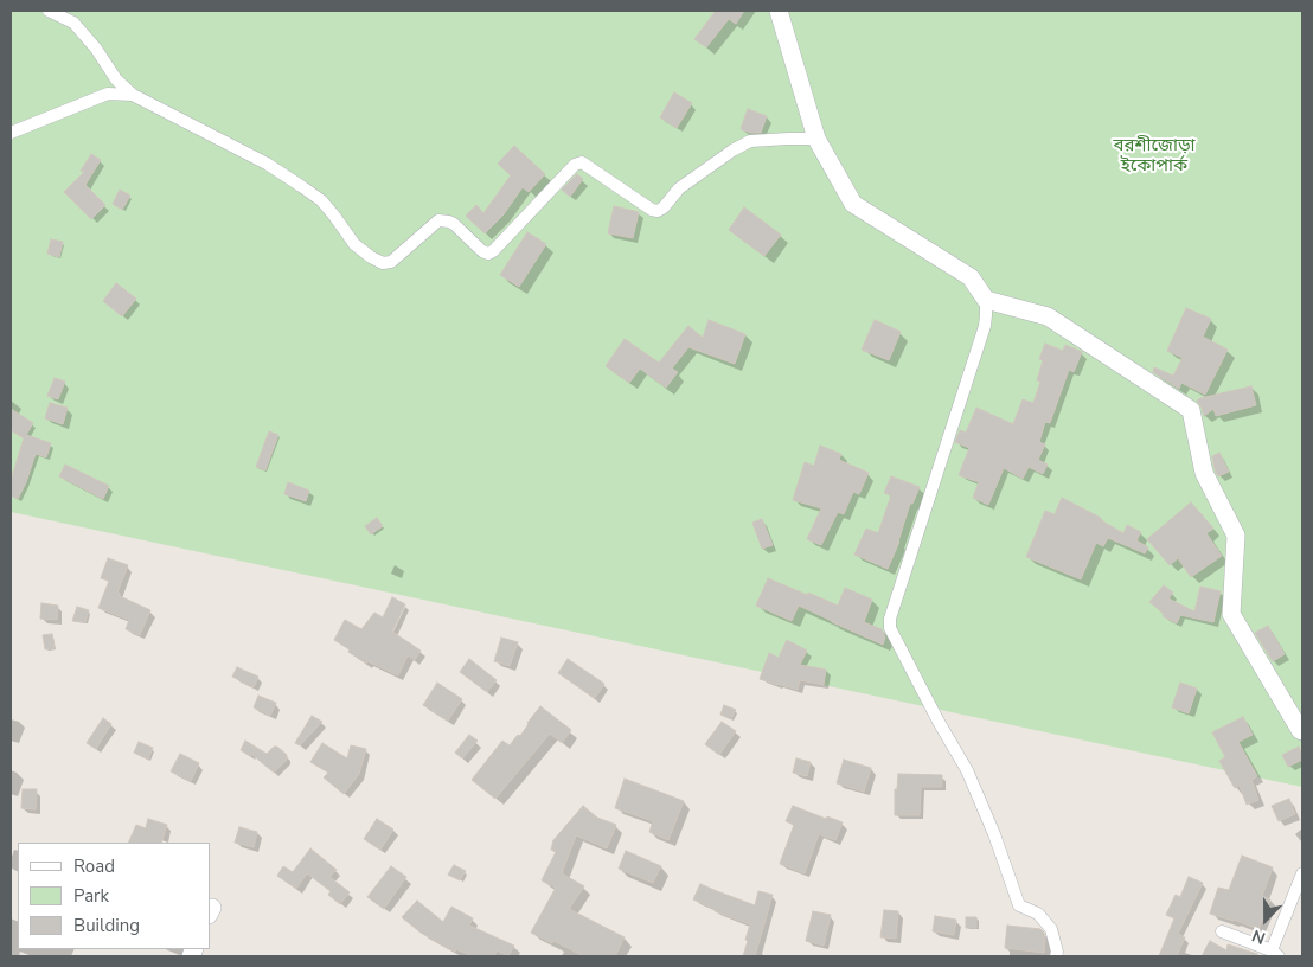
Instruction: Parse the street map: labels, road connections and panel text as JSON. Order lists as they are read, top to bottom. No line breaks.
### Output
{"parks":["বরশীজোড়া ইকোপার্ক"],"legend":["Road","Park","Building"],"north":"bottom"}
